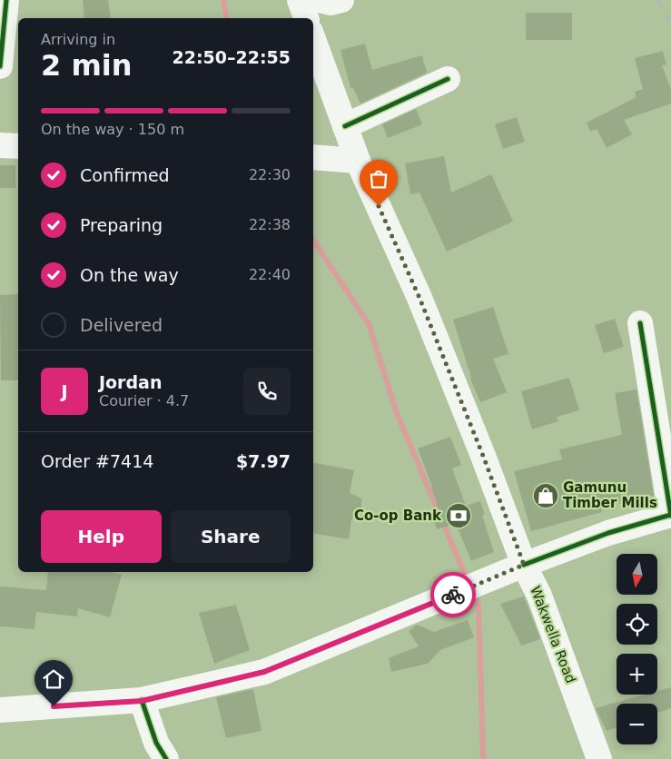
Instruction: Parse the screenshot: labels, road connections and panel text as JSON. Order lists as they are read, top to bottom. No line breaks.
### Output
{"streets":{"main road":["Wakwella Road"]},"places":{"shop":["Gamunu Timber Mills"],"bank":["Co-op Bank"]},"north":"bottom","page":{"heading":["2 min","Arriving in","22:50–22:55"],"panel":["Jordan","Courier · 4.7","Order #7414","$7.97"],"bar":"On the way · 150 m","list":[["Confirmed","22:30"],["Preparing","22:38"],["On the way","22:40"],"Delivered"],"round":"J","buttons":["Help","Share"],"map_buttons":["+","−"]}}
